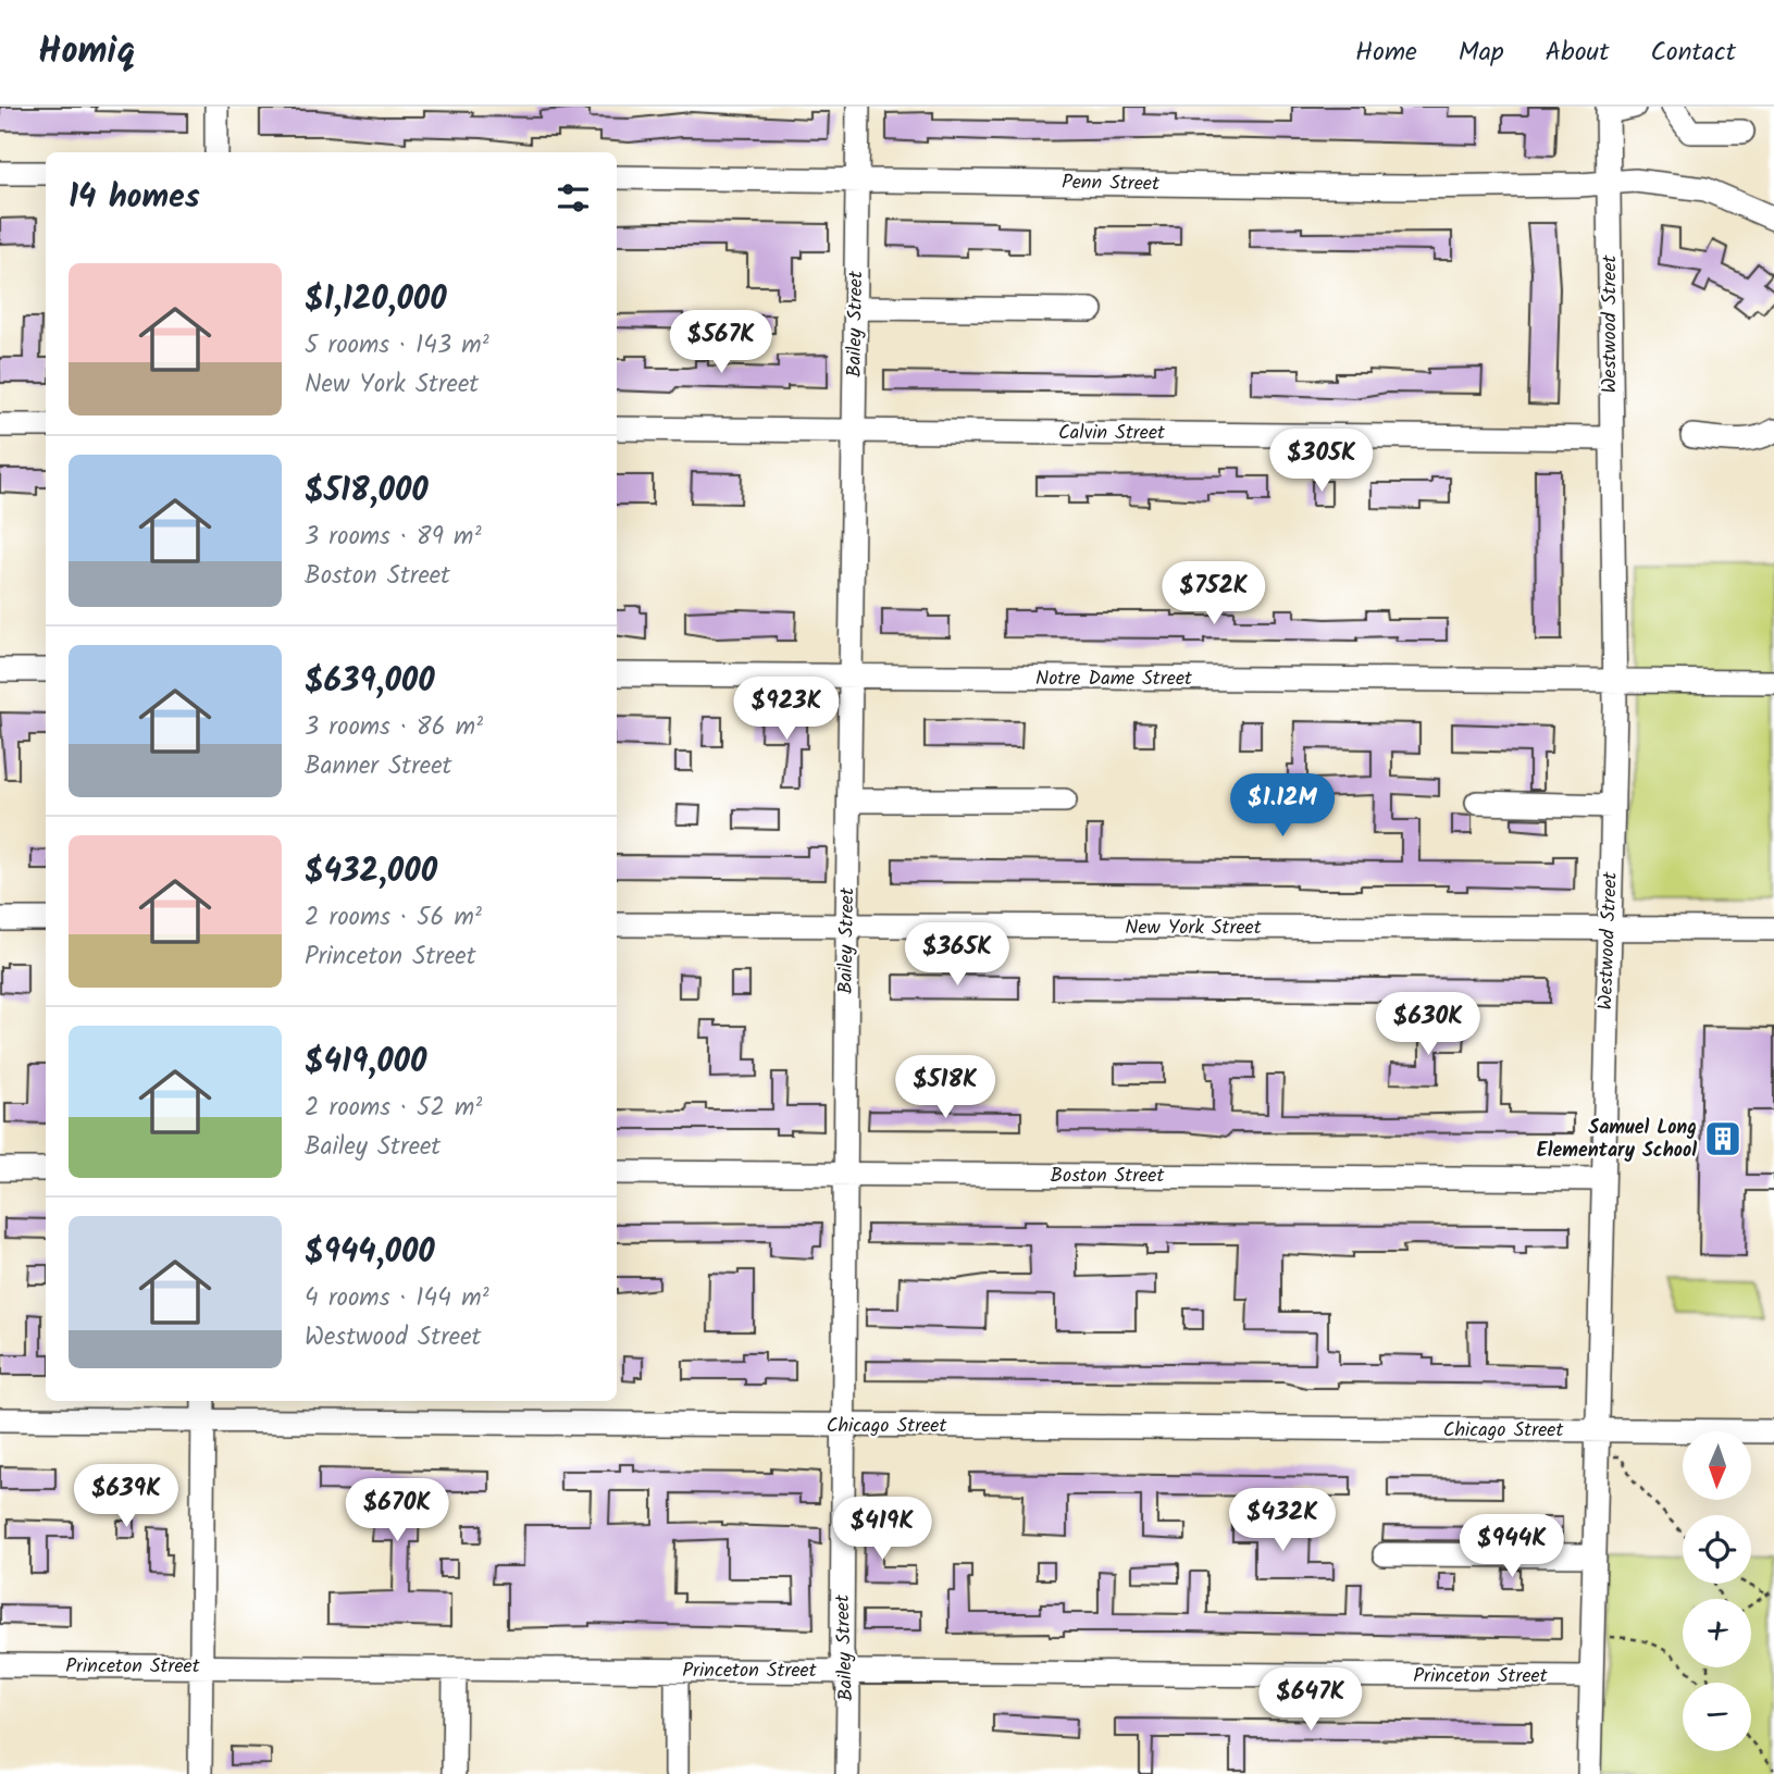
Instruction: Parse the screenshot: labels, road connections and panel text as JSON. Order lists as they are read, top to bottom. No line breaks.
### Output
{"streets":{"street":["Penn Street","Bailey Street","Westwood Street","Calvin Street","Notre Dame Street","New York Street","Boston Street","Chicago Street","Princeton Street"]},"crossings":[["Penn Street","Bailey Street"],["Penn Street","Westwood Street"],["Bailey Street","Calvin Street"],["Bailey Street","Notre Dame Street"],["Bailey Street","New York Street"],["Bailey Street","Boston Street"],["Bailey Street","Chicago Street"],["Bailey Street","Princeton Street"],["Westwood Street","Calvin Street"],["Westwood Street","Notre Dame Street"],["Westwood Street","New York Street"],["Westwood Street","Boston Street"],["Westwood Street","Chicago Street"],["Westwood Street","Princeton Street"]],"places":{"building":["Samuel Long Elementary School"]},"north":"bottom","page":{"header":"Homiq","nav":["Home","Map","About","Contact"],"heading":"14 homes","list":[{"name":"$1,120,000","note":"5 rooms · 143 m² · New York Street"},{"name":"$518,000","note":"3 rooms · 89 m² · Boston Street"},{"name":"$639,000","note":"3 rooms · 86 m² · Banner Street"},{"name":"$432,000","note":"2 rooms · 56 m² · Princeton Street"},{"name":"$419,000","note":"2 rooms · 52 m² · Bailey Street"},{"name":"$944,000","note":"4 rooms · 144 m² · Westwood Street"}],"price":["$567K","$305K","$752K","$923K","$1.12M","$365K","$630K","$518K","$639K","$670K","$432K","$419K","$944K","$647K"],"map_buttons":["+","−"]}}
